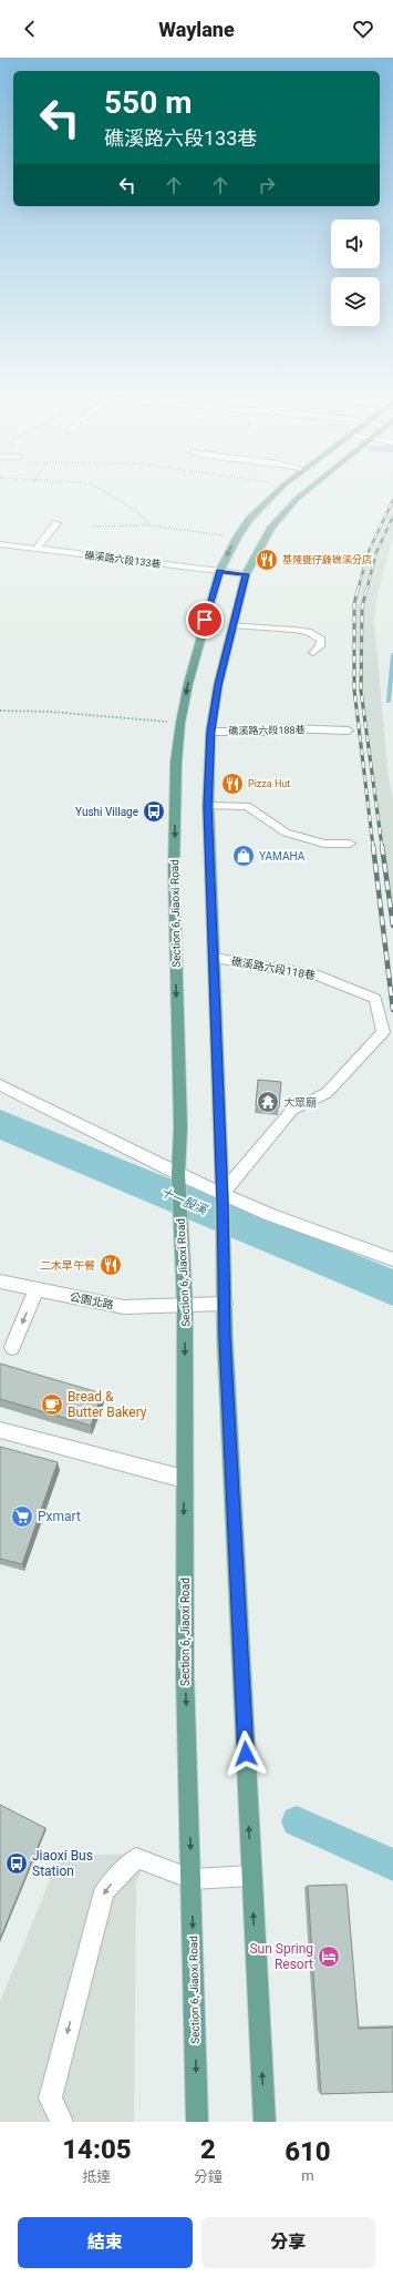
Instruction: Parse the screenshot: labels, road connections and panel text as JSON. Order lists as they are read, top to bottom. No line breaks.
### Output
{"streets":{"main road":["Section 6, Jiaoxi Road"],"street":["礁溪路六段133巷","礁溪路六段188巷","礁溪路六段118巷","公園北路"]},"crossings":[["礁溪路六段133巷","Section 6, Jiaoxi Road"],["Section 6, Jiaoxi Road","公園北路"]],"water":["十一股溪"],"places":{"restaurant":["基隆甕仔雞礁溪分店","Pizza Hut","二木早午餐"],"bus stop":["Yushi Village","Jiaoxi Bus Station"],"shop":["YAMAHA"],"temple":["大眾廟"],"cafe":["Bread & Butter Bakery"],"supermarket":["Pxmart"],"hotel":["Sun Spring Resort"]},"page":{"header":"Waylane","turn":["550 m","礁溪路六段133巷"],"eta":["14:05","抵達","2","分鐘","610","m"],"buttons":["結束","分享"]}}
